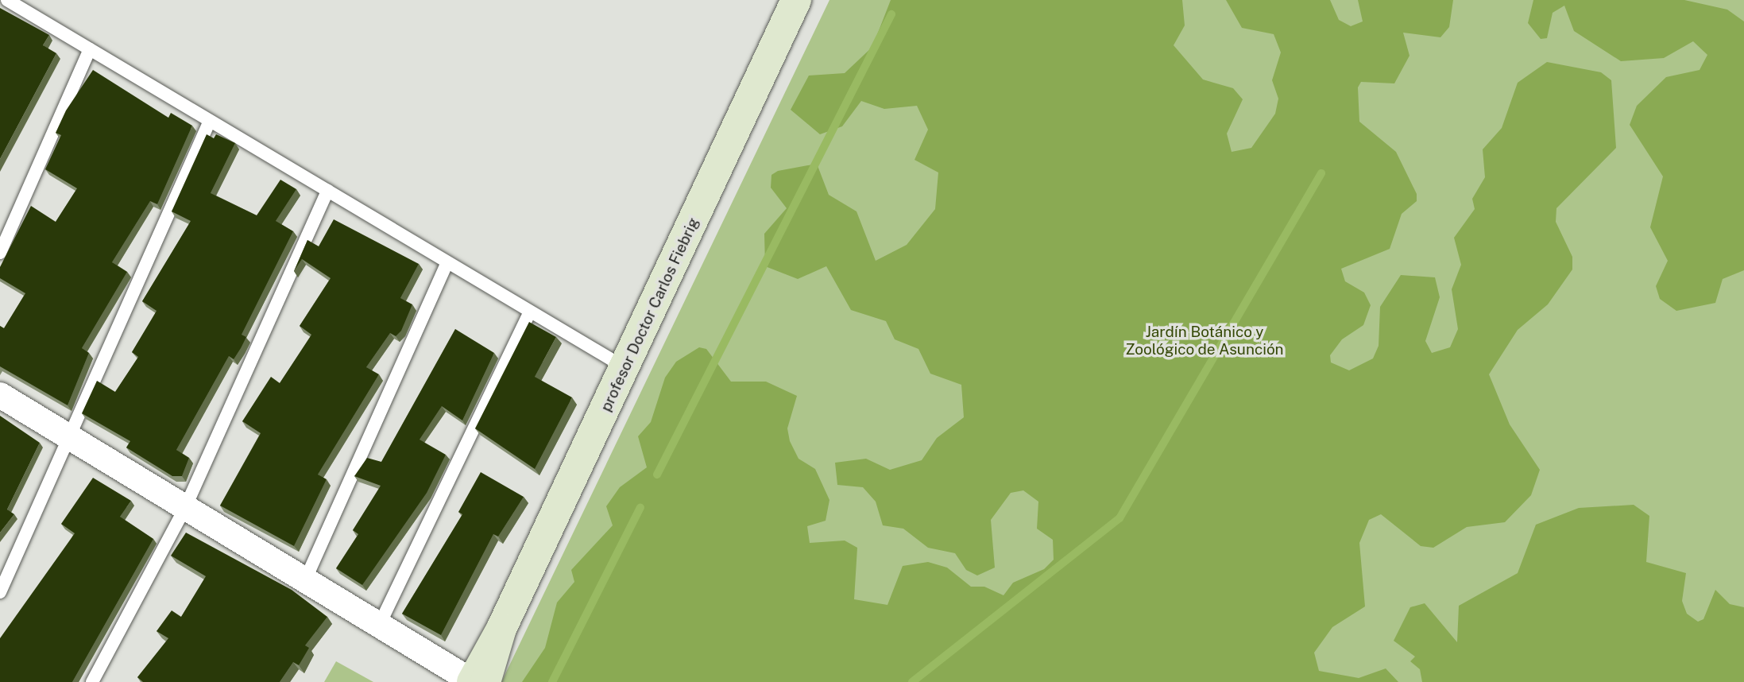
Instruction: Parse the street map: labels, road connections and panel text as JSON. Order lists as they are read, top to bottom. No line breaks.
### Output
{"streets":{"street":["profesor Doctor Carlos Fiebrig"]},"parks":["Jardín Botánico y Zoológico de Asunción"]}
